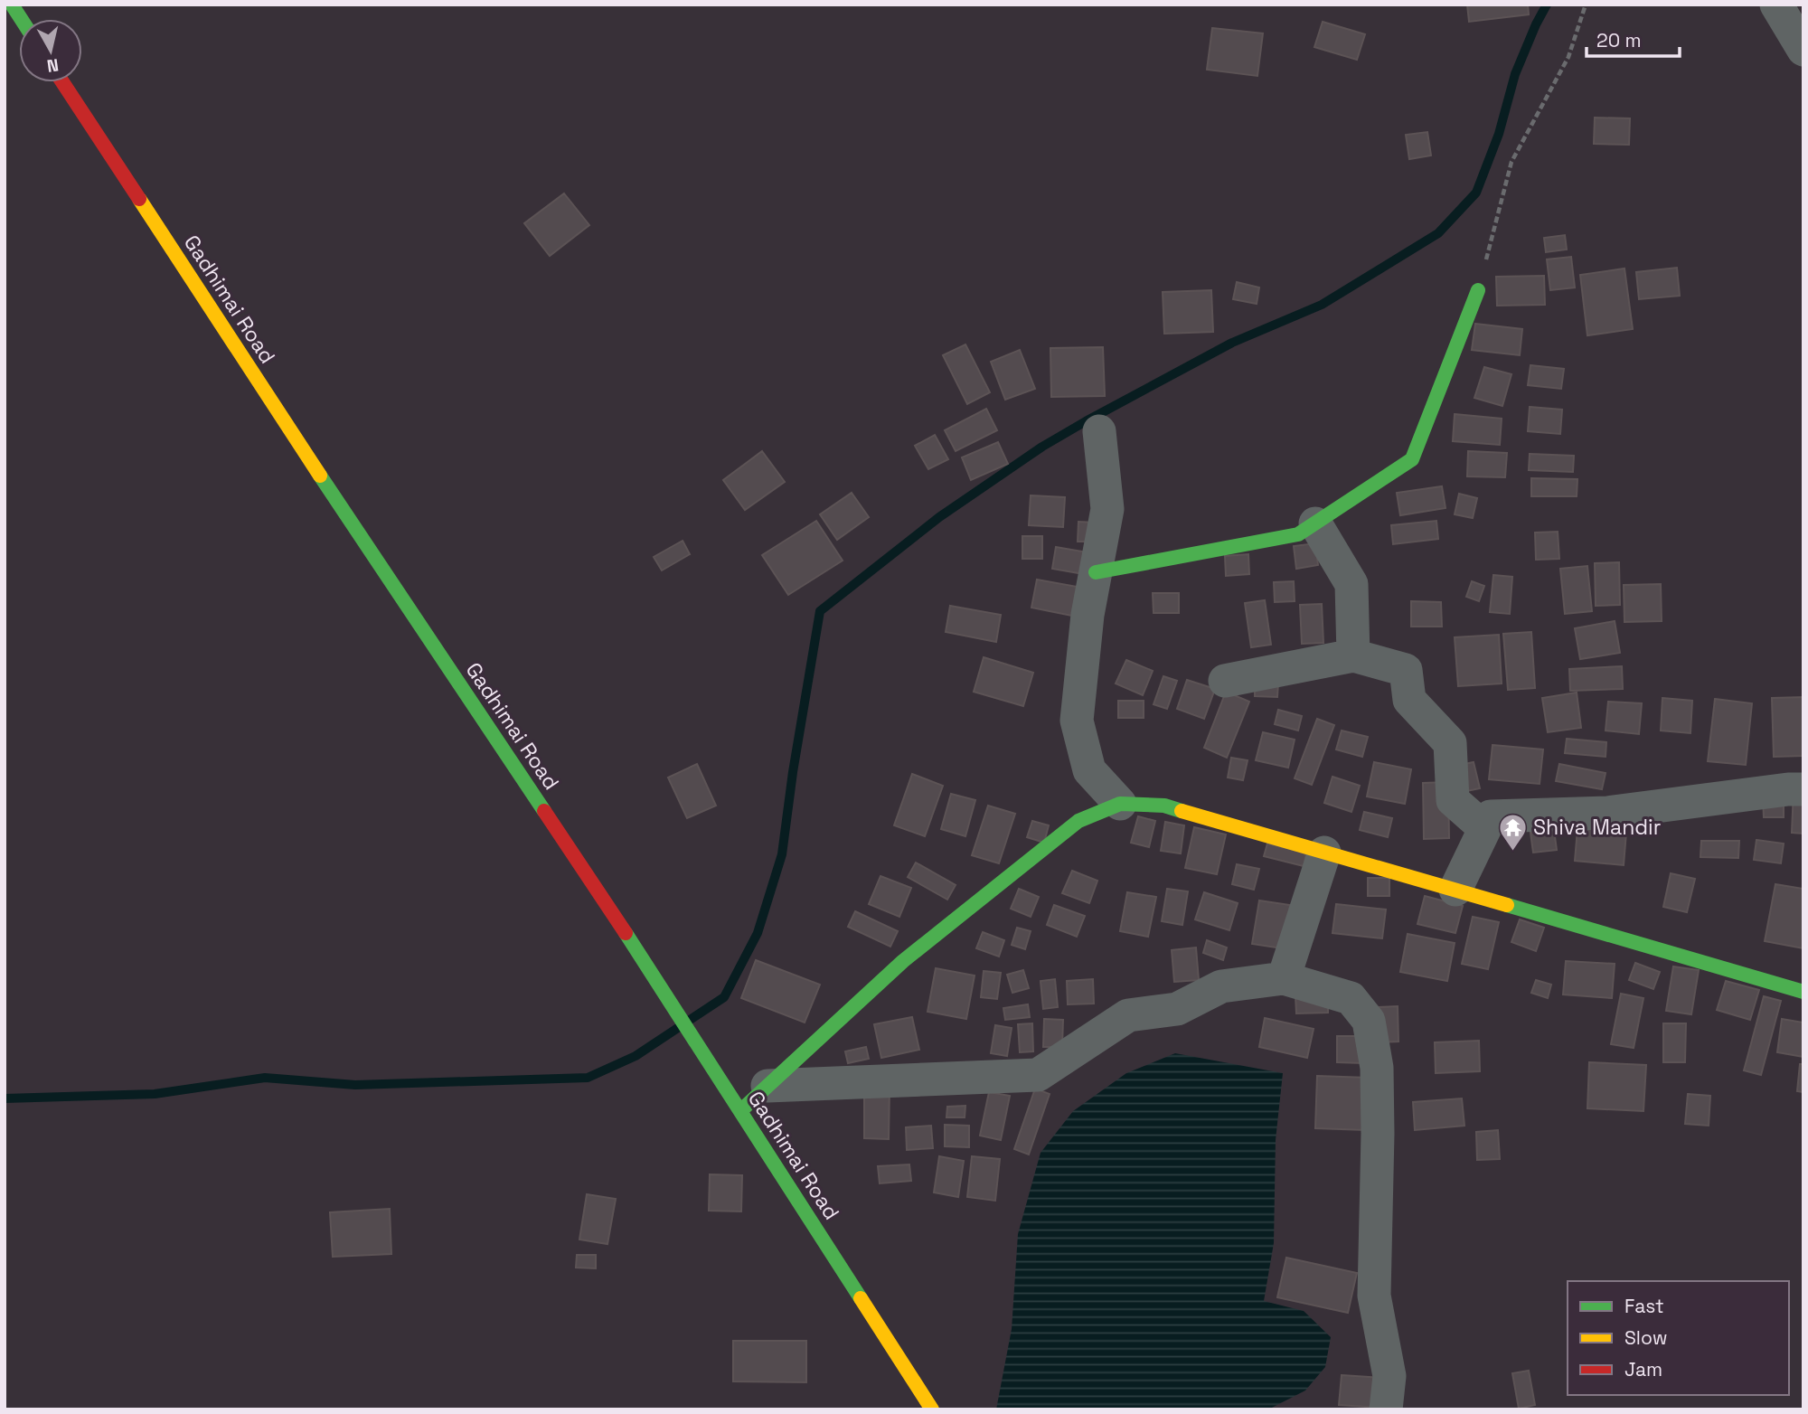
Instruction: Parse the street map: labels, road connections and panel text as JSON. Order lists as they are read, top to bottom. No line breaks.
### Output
{"streets":{"street":["Gadhimai Road"]},"places":{"temple":["Shiva Mandir"]},"legend":["Fast","Slow","Jam"],"scale_bar":"20 m","north":"bottom"}
